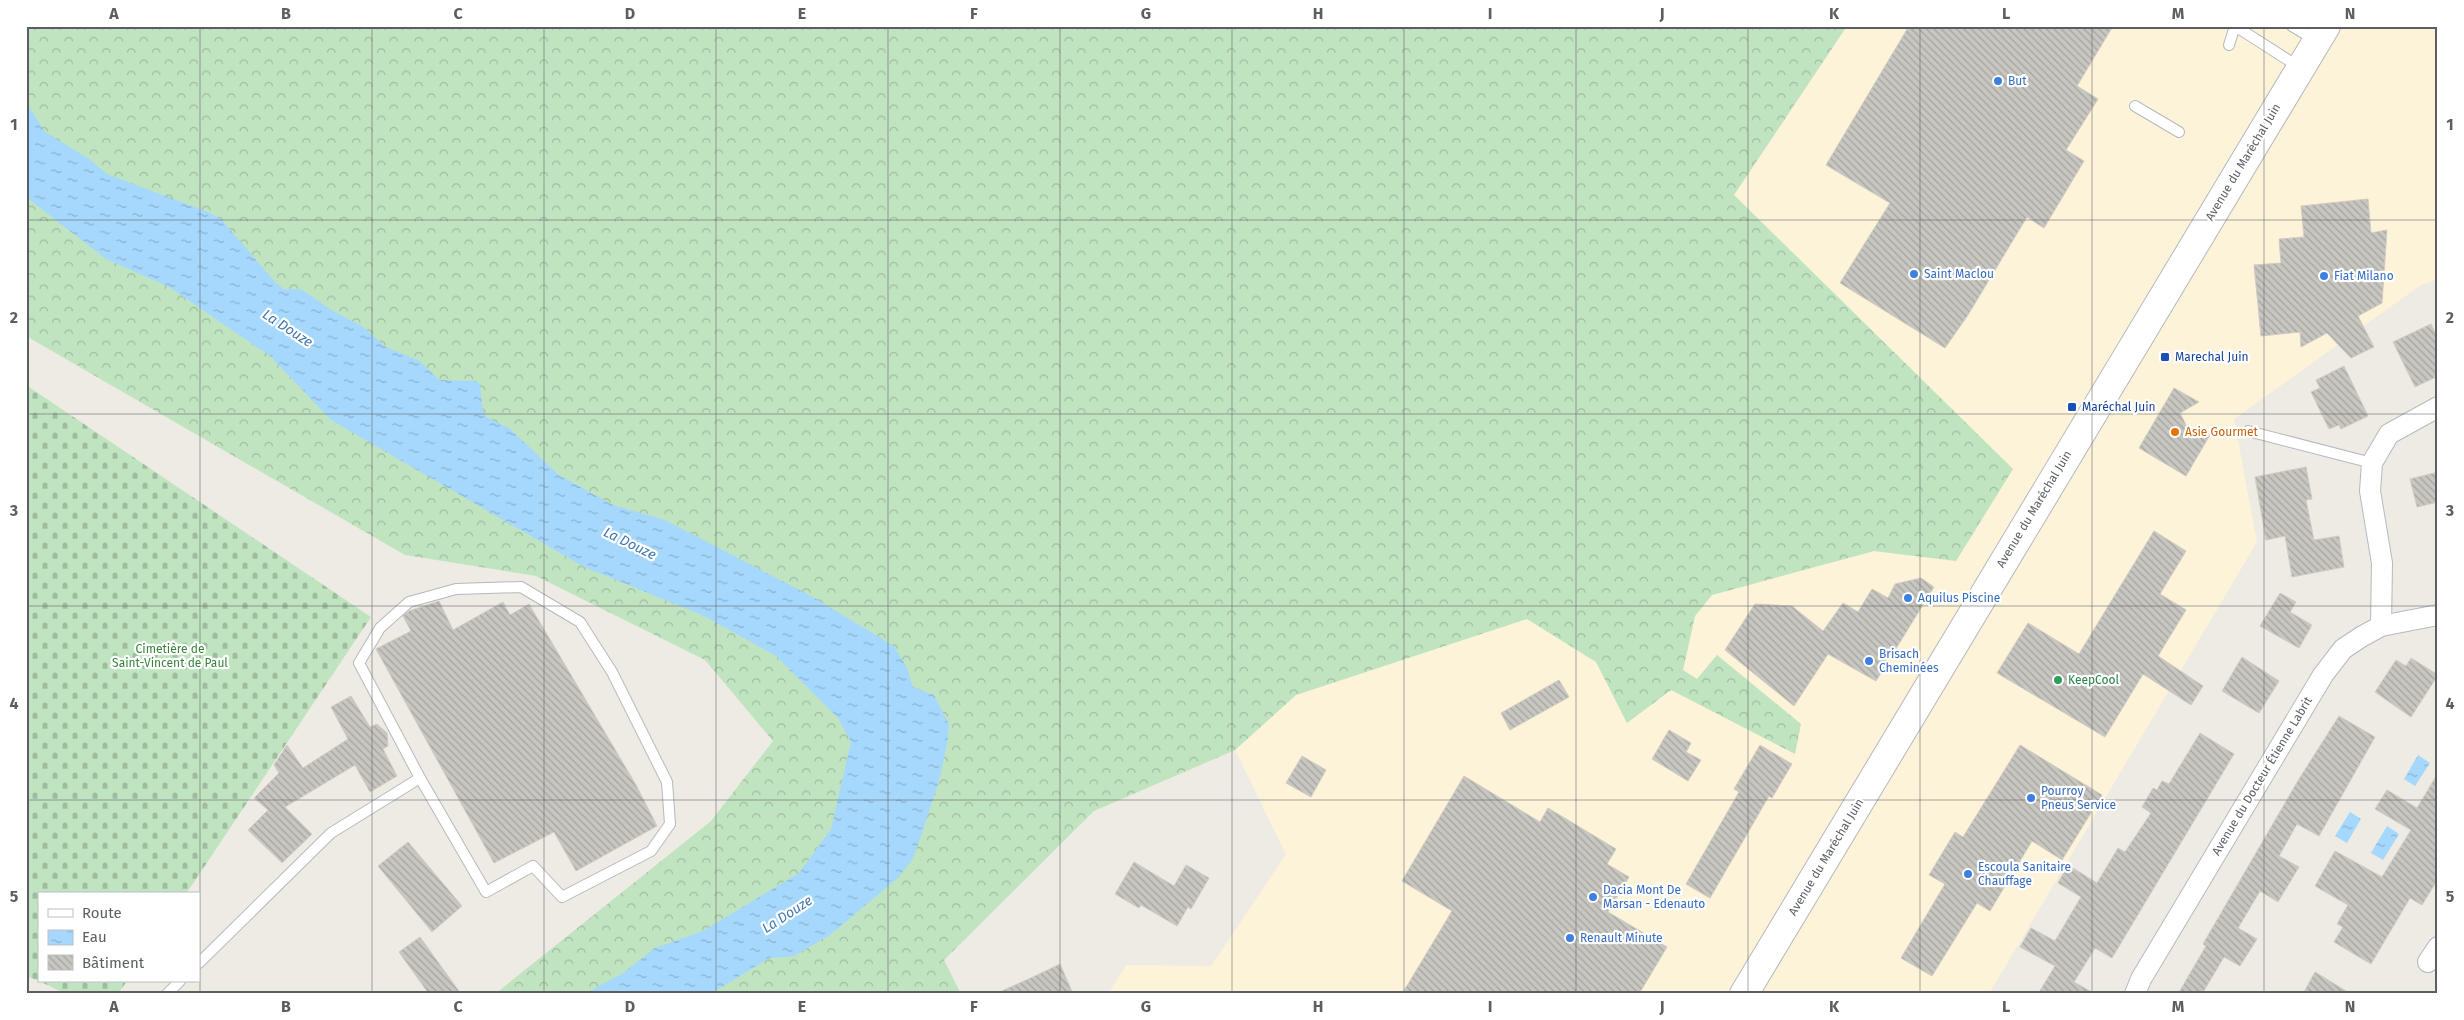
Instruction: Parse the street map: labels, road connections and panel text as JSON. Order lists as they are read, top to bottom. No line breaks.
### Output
{"streets":{"main road":["Avenue du Maréchal Juin"],"street":["Avenue du Docteur Étienne Labrit"]},"water":["La Douze"],"parks":["Cimetière de Saint-Vincent de Paul"],"places":{"other":["But","Saint Maclou","Fiat Milano","Asie Gourmet","Aquilus Piscine","Brisach Cheminées","KeepCool","Pourroy Pneus Service","Escoula Sanitaire Chauffage","Dacia Mont De Marsan - Edenauto","Renault Minute"],"transit":["Marechal Juin","Maréchal Juin"]},"legend":["Route","Eau","Bâtiment"],"grid":{"columns":["A","B","C","D","E","F","G","H","I","J","K","L","M","N"],"rows":["1","2","3","4","5"]}}
